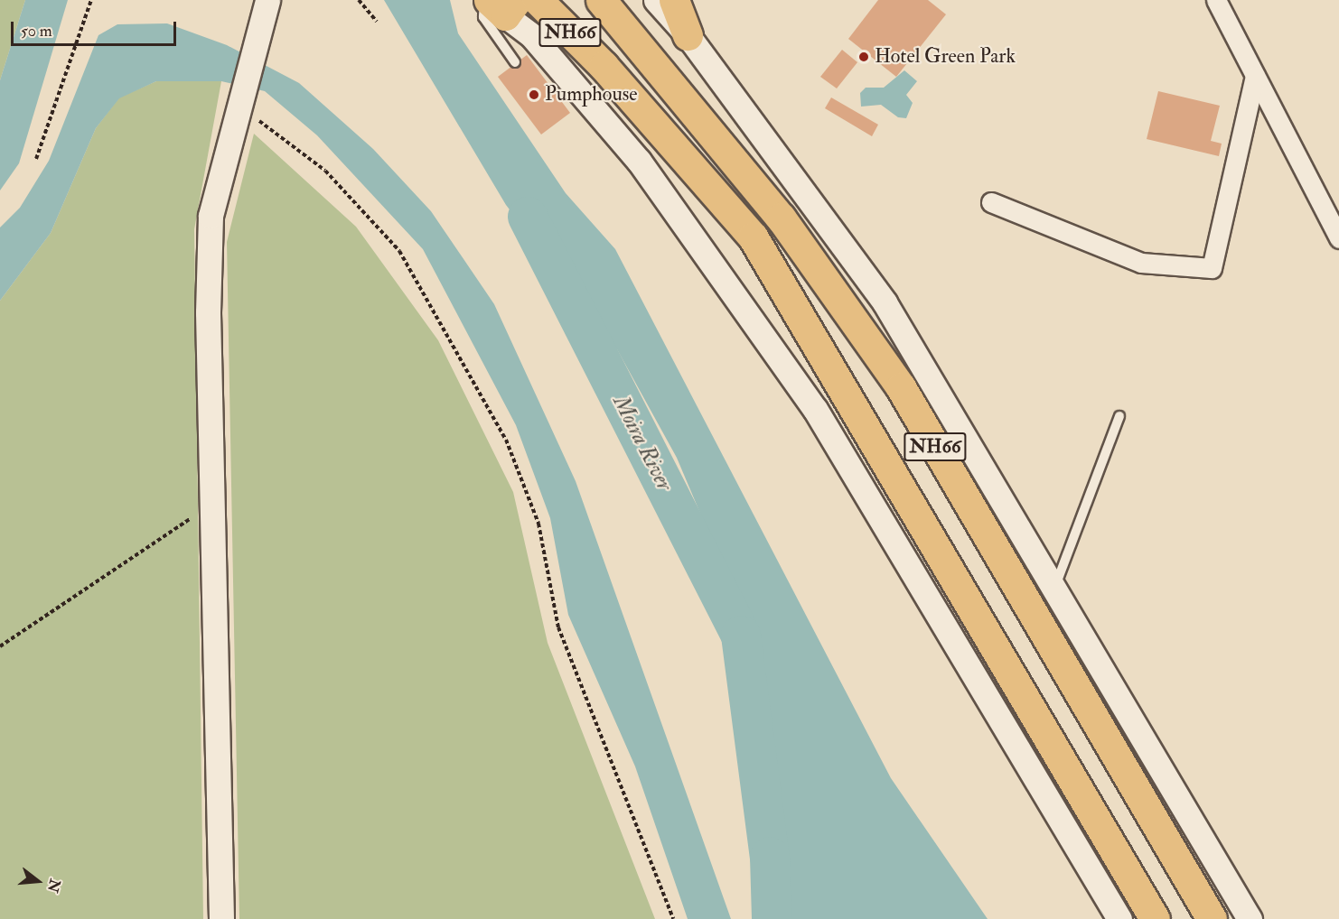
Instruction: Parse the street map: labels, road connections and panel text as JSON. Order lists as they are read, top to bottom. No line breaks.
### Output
{"streets":{"main road":["NH66"]},"water":["Moira River"],"places":["Hotel Green Park","Pumphouse"],"scale_bar":"50 m","north":"right"}
